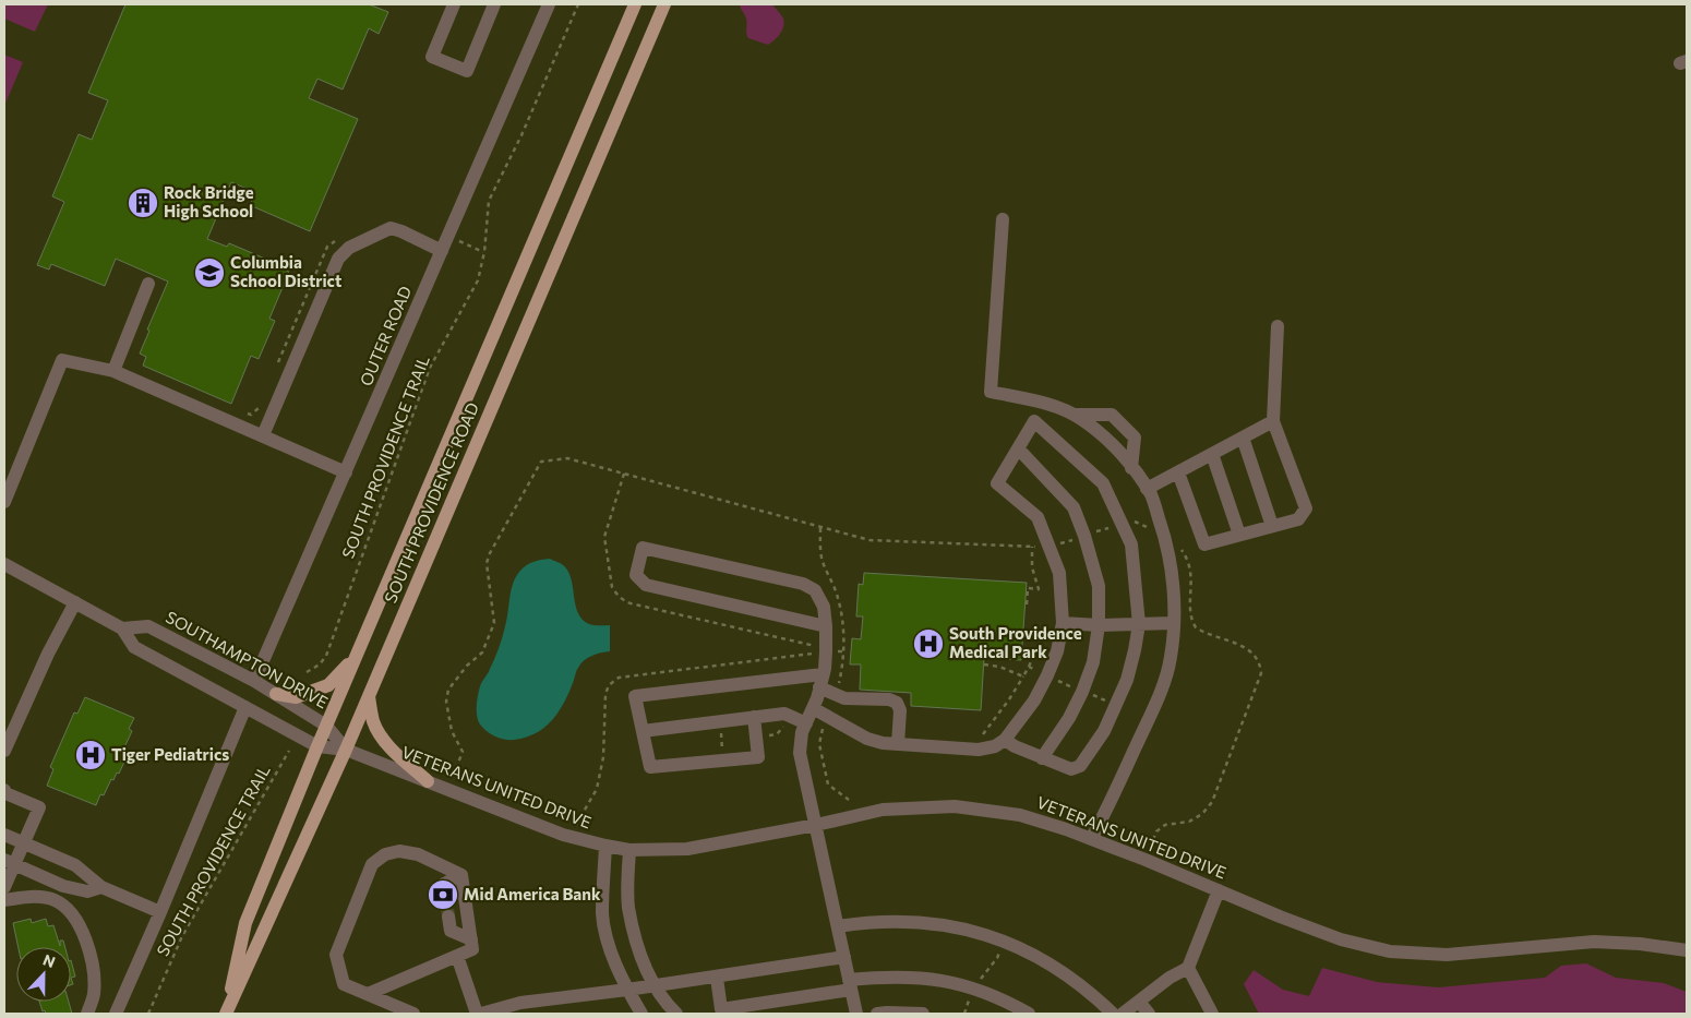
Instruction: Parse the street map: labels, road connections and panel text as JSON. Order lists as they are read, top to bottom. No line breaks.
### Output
{"streets":{"main road":["SOUTH PROVIDENCE ROAD"],"street":["OUTER ROAD","SOUTHAMPTON DRIVE","VETERANS UNITED DRIVE"],"path":["SOUTH PROVIDENCE TRAIL"]},"crossings":[["OUTER ROAD","SOUTHAMPTON DRIVE"],["SOUTH PROVIDENCE ROAD","SOUTHAMPTON DRIVE"],["SOUTH PROVIDENCE ROAD","VETERANS UNITED DRIVE"],["SOUTHAMPTON DRIVE","VETERANS UNITED DRIVE"]],"places":{"building":["Rock Bridge High School"],"school or university":["Columbia School District"],"hospital":["South Providence Medical Park","Tiger Pediatrics"],"bank":["Mid America Bank"]},"north":"top"}
